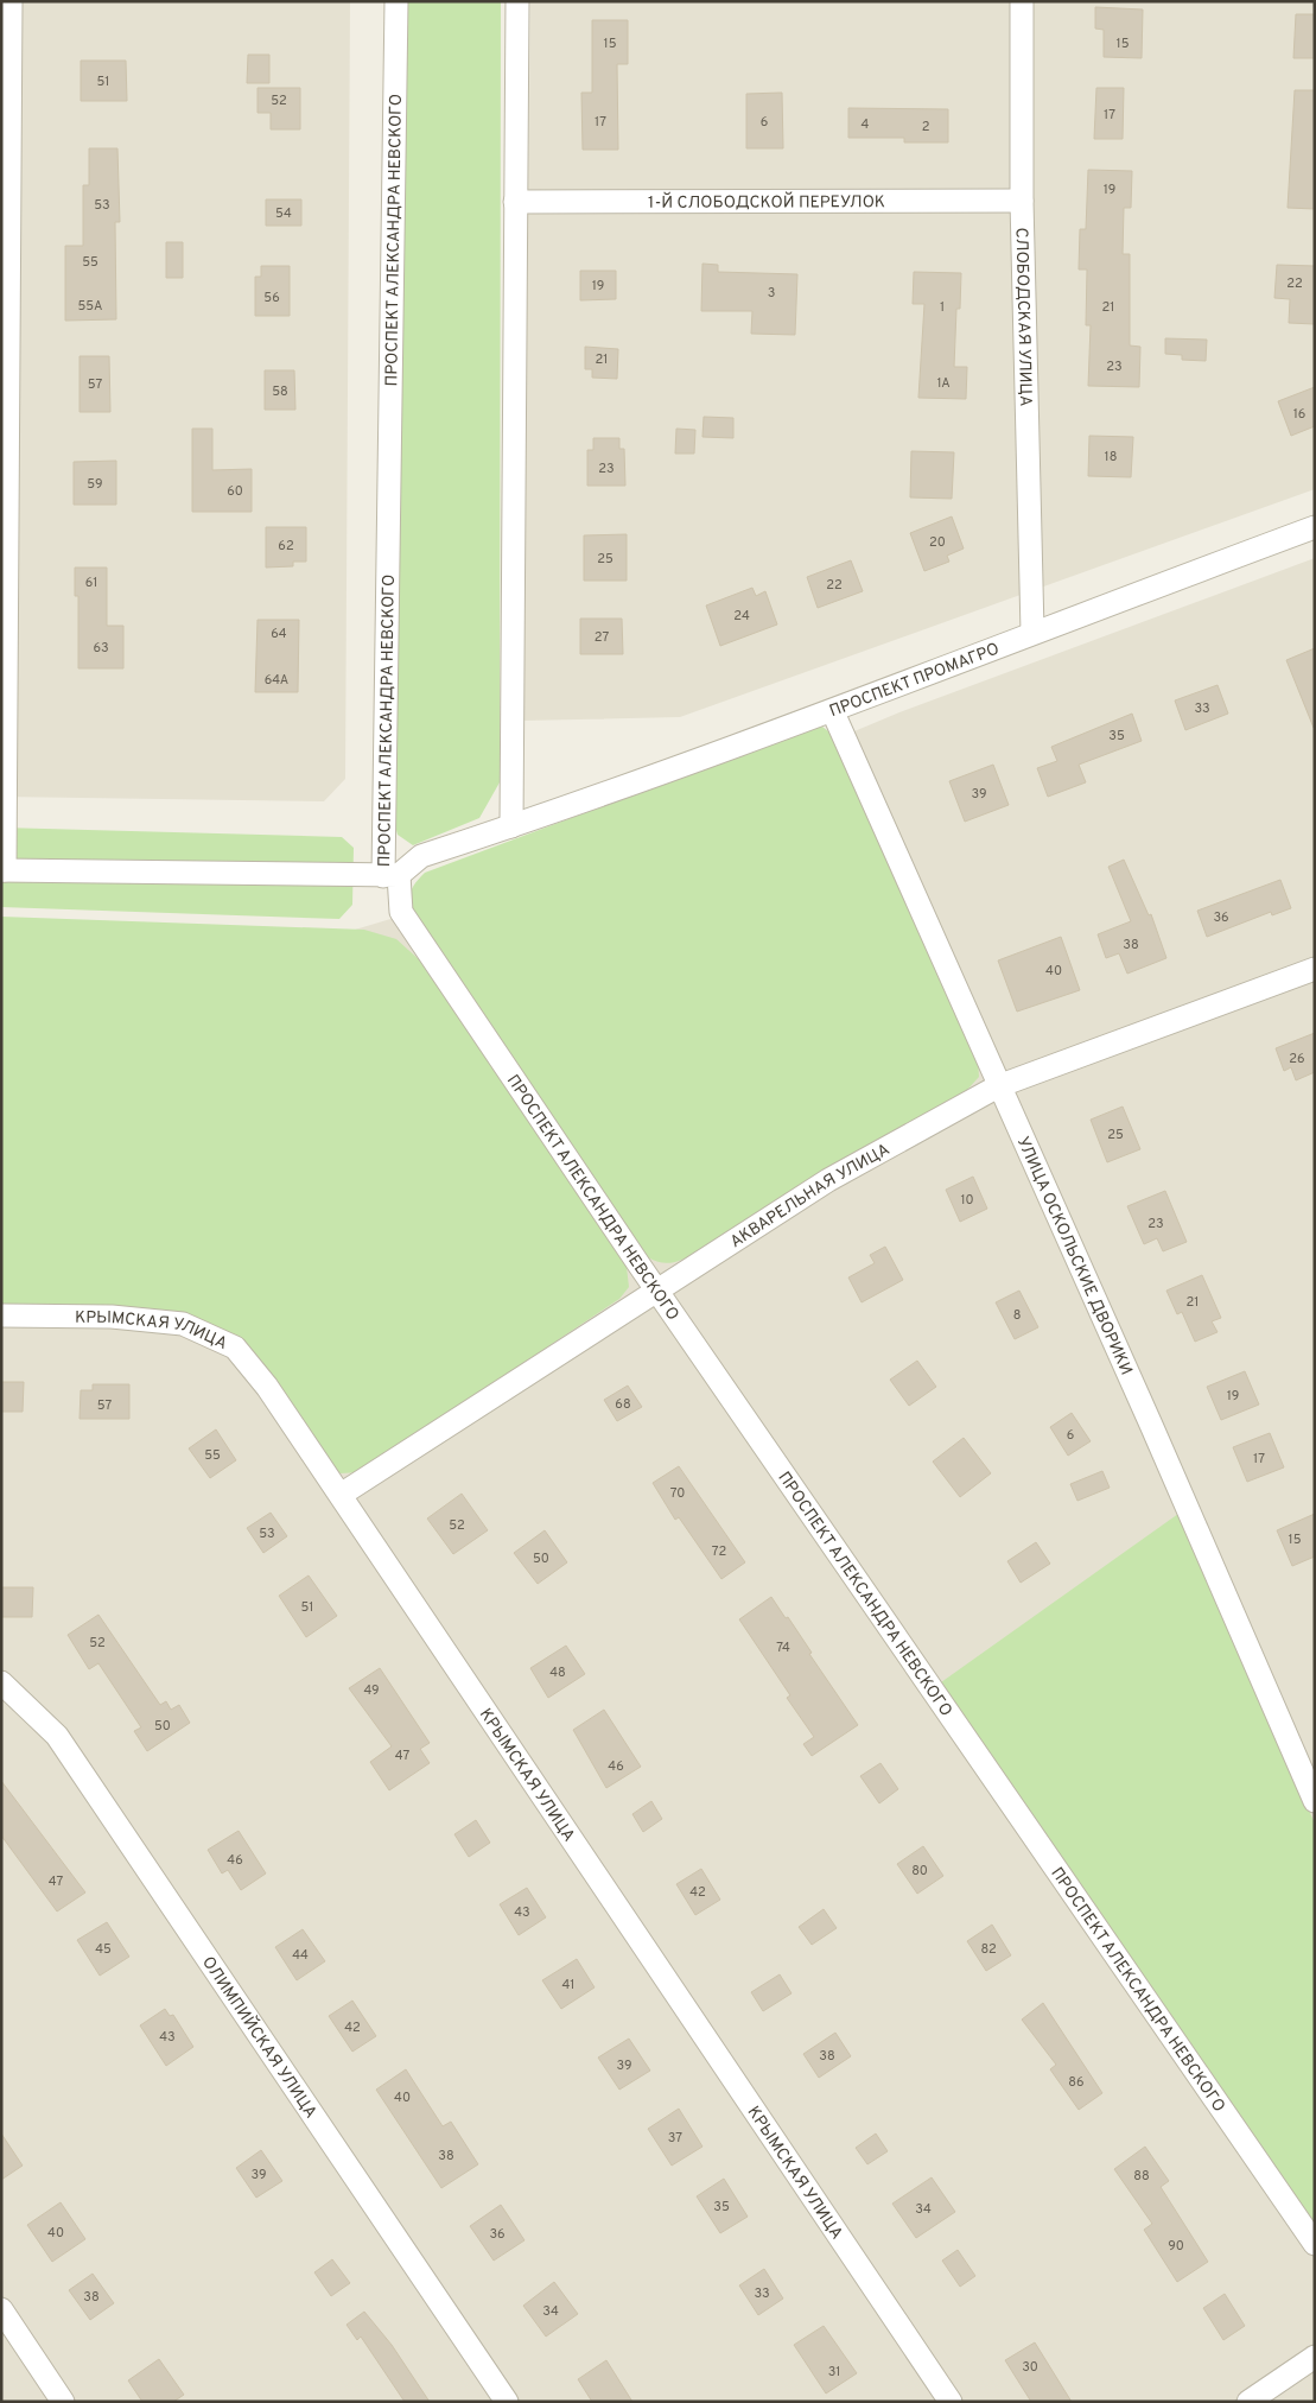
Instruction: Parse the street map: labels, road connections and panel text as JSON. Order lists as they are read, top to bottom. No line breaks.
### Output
{"streets":{"street":["1-Й СЛОБОДСКОЙ ПЕРЕУЛОК","ПРОСПЕКТ АЛЕКСАНДРА НЕВСКОГО","СЛОБОДСКАЯ УЛИЦА","ПРОСПЕКТ ПРОМАГРО","АКВАРЕЛЬНАЯ УЛИЦА","УЛИЦА ОСКОЛЬСКИЕ ДВОРИКИ","КРЫМСКАЯ УЛИЦА","ОЛИМПИЙСКАЯ УЛИЦА"]},"crossings":[["1-Й СЛОБОДСКОЙ ПЕРЕУЛОК","СЛОБОДСКАЯ УЛИЦА"],["ПРОСПЕКТ АЛЕКСАНДРА НЕВСКОГО","ПРОСПЕКТ ПРОМАГРО"],["ПРОСПЕКТ АЛЕКСАНДРА НЕВСКОГО","АКВАРЕЛЬНАЯ УЛИЦА"],["СЛОБОДСКАЯ УЛИЦА","ПРОСПЕКТ ПРОМАГРО"],["ПРОСПЕКТ ПРОМАГРО","УЛИЦА ОСКОЛЬСКИЕ ДВОРИКИ"],["АКВАРЕЛЬНАЯ УЛИЦА","УЛИЦА ОСКОЛЬСКИЕ ДВОРИКИ"],["АКВАРЕЛЬНАЯ УЛИЦА","КРЫМСКАЯ УЛИЦА"]],"house_numbers":["15","15","51","52","17","17","6","4","2","19","53","54","55","22","19","3","56","55А","1","21","21","23","1А","57","58","16","18","23","59","60","20","62","25","61","22","24","64","27","63","64А","33","35","39","36","38","40","26","25","10","23","21","8","19","68","57","6","55","17","70","52","53","15","72","50","51","52","74","48","49","50","47","46","46","80","47","42","43","45","82","44","41","42","43","38","39","86","40","37","38","39","88","35","34","40","36","90","33","38","34","30","31"]}
